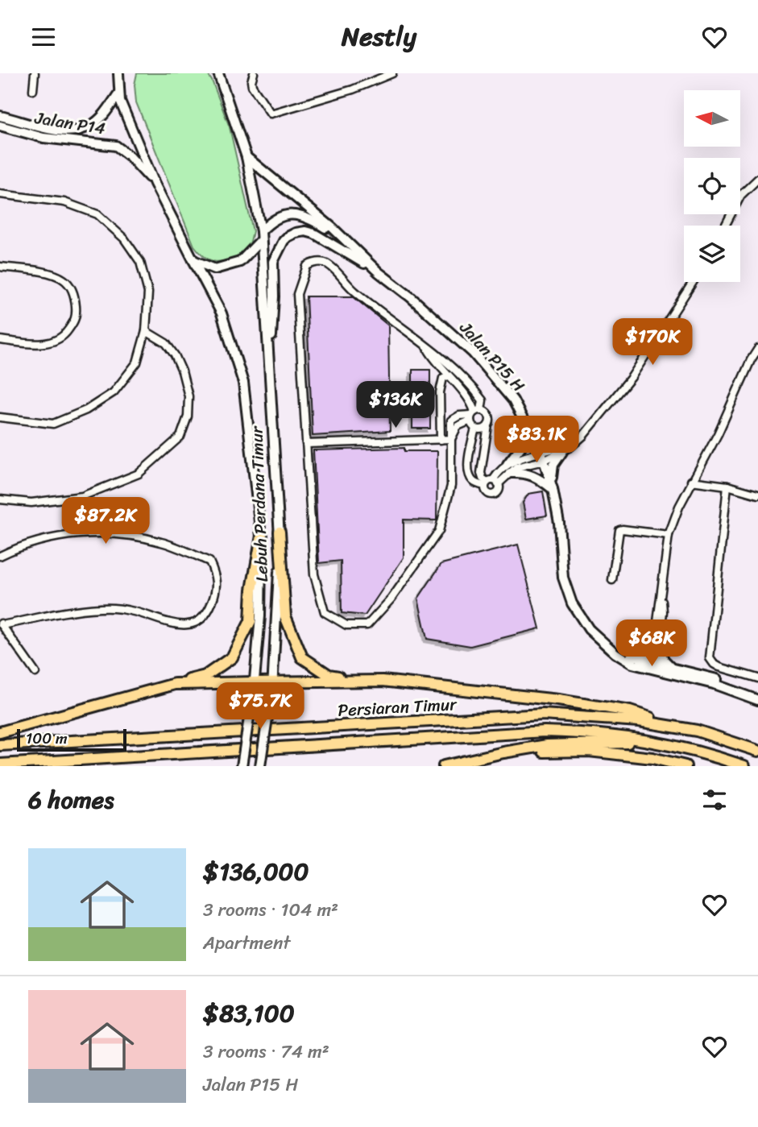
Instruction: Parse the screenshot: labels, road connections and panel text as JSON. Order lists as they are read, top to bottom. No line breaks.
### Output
{"streets":{"main road":["Jalan P14","Jalan P15 H","Lebuh Perdana Timur","Persiaran Timur"]},"crossings":[["Jalan P14","Lebuh Perdana Timur"],["Jalan P15 H","Lebuh Perdana Timur"]],"scale_bar":"100 m","north":"left","page":{"header":"Nestly","price":["$170K","$136K","$83.1K","$87.2K","$68K","$75.7K"],"scale":"100 m","heading":"6 homes","list":[{"name":"$136,000","note":"3 rooms · 104 m² · Apartment"},{"name":"$83,100","note":"3 rooms · 74 m² · Jalan P15 H"}]}}
